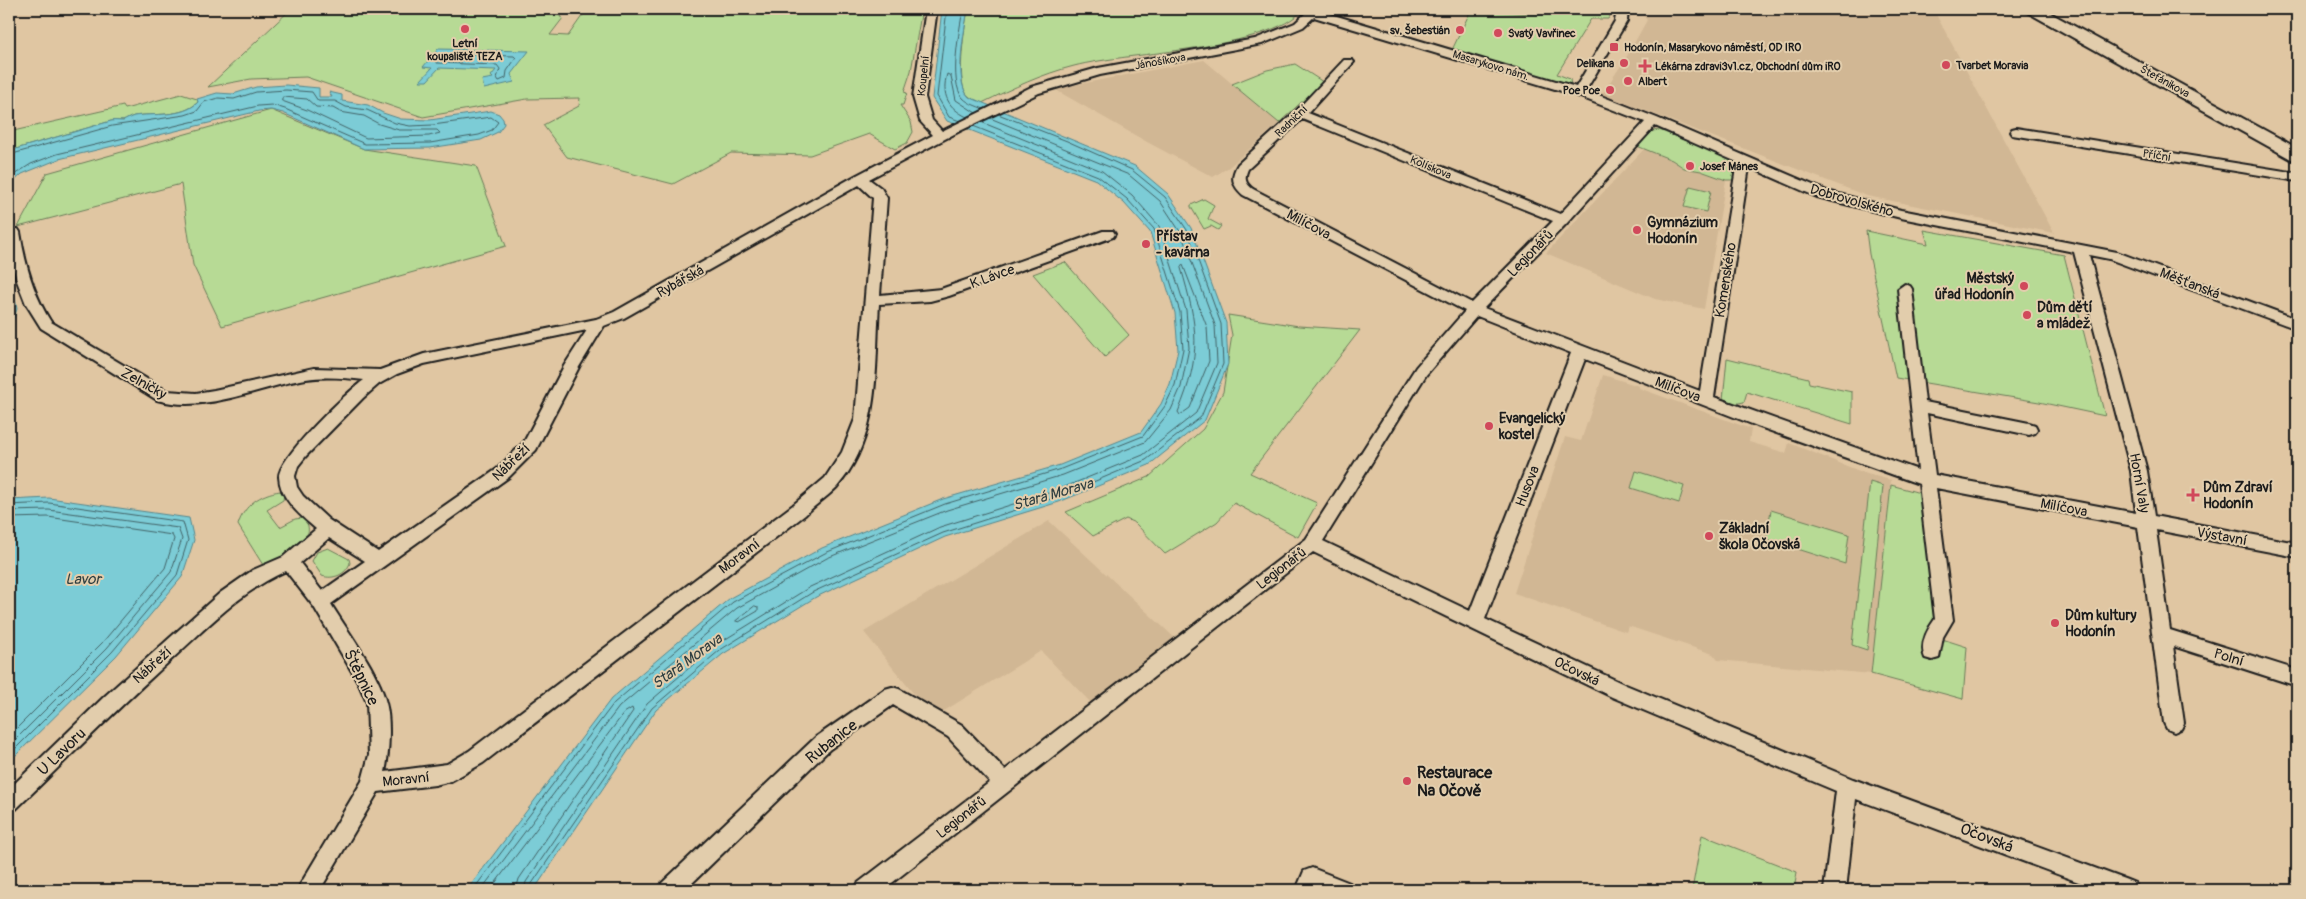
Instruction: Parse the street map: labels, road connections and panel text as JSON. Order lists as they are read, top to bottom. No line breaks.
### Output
{"streets":{"main road":["Štefánikova"],"street":["Jánošíkova","Masarykovo nám.","Koupelní","Radniční","Příční","Kolískova","Dobrovolského","Milíčova","Legionářů","K Lávce","Komenského","Rybářská","Měšťanská","Zelničky","Nábřeží","Horní Valy","Husova","Výstavní","Moravní","Polní","Očovská","Štěpnice","Rubanice","U Lavoru"]},"crossings":[["Jánošíkova","Masarykovo nám."],["Jánošíkova","Rybářská"],["Masarykovo nám.","Dobrovolského"],["Koupelní","Rybářská"],["Radniční","Kolískova"],["Radniční","Milíčova"],["Kolískova","Legionářů"],["Dobrovolského","Legionářů"],["Dobrovolského","Komenského"],["Dobrovolského","Měšťanská"],["Dobrovolského","Horní Valy"],["Milíčova","Legionářů"],["Milíčova","Komenského"],["Milíčova","Horní Valy"],["Milíčova","Husova"],["Milíčova","Výstavní"],["Legionářů","Očovská"],["Legionářů","Rubanice"],["K Lávce","Moravní"],["Rybářská","Zelničky"],["Rybářská","Nábřeží"],["Rybářská","Moravní"],["Měšťanská","Horní Valy"],["Nábřeží","Štěpnice"],["Nábřeží","U Lavoru"],["Horní Valy","Výstavní"],["Horní Valy","Polní"],["Husova","Očovská"],["Moravní","Štěpnice"]],"water":["Stará Morava","Lavor"],"places":{"other":["Letní koupaliště TEZA","sv. Šebestián","Svatý Vavřinec","Delikana","Tvarbet Moravia","Albert","Poe Poe","Josef Mánes","Gymnázium Hodonín","Přístav - kavárna","Městský úřad Hodonín","Dům dětí a mládež","Evangelický kostel","Základní škola Očovská","Dům kultury Hodonín","Restaurace Na Očově"],"transit":["Hodonín, Masarykovo náměstí, OD IRO"],"health":["Lékárna zdravi3v1.cz, Obchodní dům iRO","Dům Zdraví Hodonín"]}}
